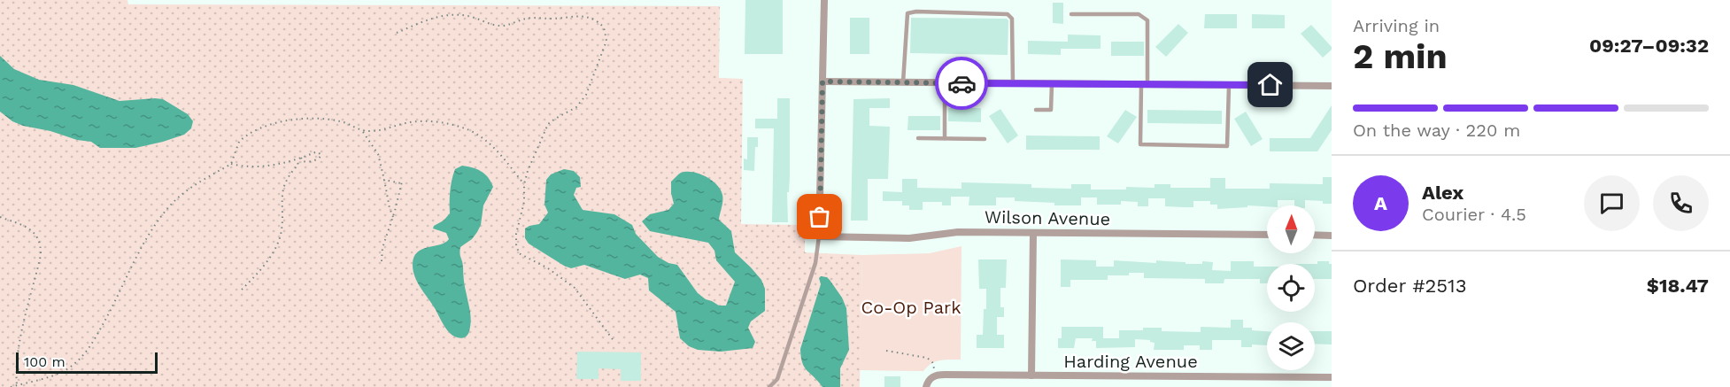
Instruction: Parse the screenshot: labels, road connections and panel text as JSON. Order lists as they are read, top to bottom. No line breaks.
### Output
{"streets":{"street":["Wilson Avenue","Harding Avenue"]},"parks":["Co-Op Park"],"scale_bar":"100 m","north":"top","page":{"heading":["2 min","Arriving in","09:27–09:32"],"panel":["Alex","Courier · 4.5","Order #2513","$18.47"],"bar":"On the way · 220 m","round":"A","scale":"100 m"}}
